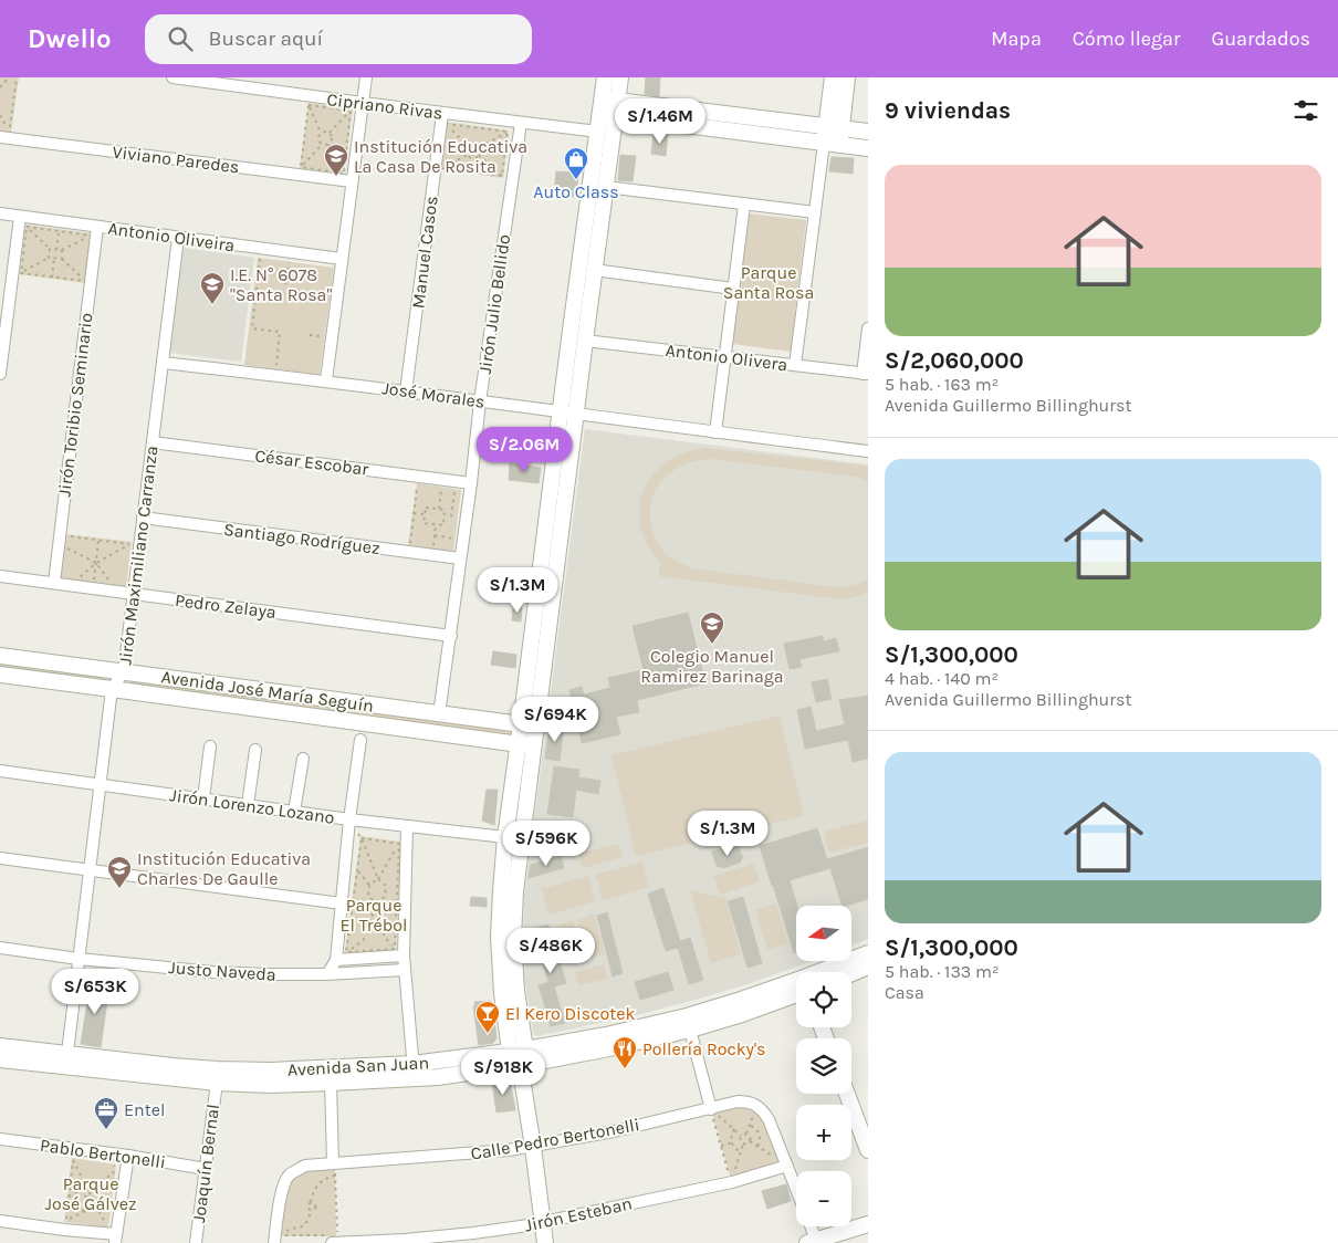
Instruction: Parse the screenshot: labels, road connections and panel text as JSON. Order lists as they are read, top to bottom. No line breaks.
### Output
{"streets":{"main road":["Avenida José María Seguín","Avenida San Juan"],"street":["Cipriano Rivas","Viviano Paredes","Antonio Oliveira","Manuel Casos","Jirón Julio Bellido","Antonio Olivera","José Morales","Jirón Toribio Seminario","César Escobar","Santiago Rodríguez","Jirón Maximiliano Carranza","Pedro Zelaya","Jirón Lorenzo Lozano","Justo Naveda","Calle Pedro Bertonelli","Pablo Bertonelli","Joaquín Bernal","Jirón Esteban"]},"crossings":[["Cipriano Rivas","Manuel Casos"],["Cipriano Rivas","Jirón Julio Bellido"],["Antonio Oliveira","Jirón Toribio Seminario"],["Antonio Oliveira","Jirón Maximiliano Carranza"],["Manuel Casos","José Morales"],["Jirón Julio Bellido","José Morales"],["Jirón Julio Bellido","César Escobar"],["Jirón Julio Bellido","Santiago Rodríguez"],["Jirón Julio Bellido","Pedro Zelaya"],["Jirón Julio Bellido","Avenida José María Seguín"],["José Morales","Jirón Maximiliano Carranza"],["Jirón Toribio Seminario","Pedro Zelaya"],["César Escobar","Jirón Maximiliano Carranza"],["Santiago Rodríguez","Jirón Maximiliano Carranza"],["Jirón Maximiliano Carranza","Pedro Zelaya"],["Jirón Maximiliano Carranza","Avenida José María Seguín"],["Jirón Maximiliano Carranza","Jirón Lorenzo Lozano"],["Jirón Maximiliano Carranza","Justo Naveda"],["Jirón Maximiliano Carranza","Avenida San Juan"],["Avenida San Juan","Joaquín Bernal"],["Pablo Bertonelli","Joaquín Bernal"]],"parks":["Parque Santa Rosa","Parque El Trébol","Parque José Gálvez"],"places":{"school or university":["Institución Educativa La Casa De Rosita","I.E. N° 6078 \"Santa Rosa\"","Colegio Manuel Ramirez Barinaga","Institución Educativa Charles De Gaulle"],"shop":["Auto Class"],"bar":["El Kero Discotek"],"restaurant":["Pollería Rocky's"],"office":["Entel"]},"north":"left","page":{"header":"Dwello","search":"Buscar aquí","nav":["Mapa","Cómo llegar","Guardados"],"heading":"9 viviendas","price":["S/1.46M","S/2.06M","S/1.3M","S/694K","S/1.3M","S/596K","S/486K","S/653K","S/918K"],"list":[{"name":"S/2,060,000","note":"5 hab. · 163 m² · Avenida Guillermo Billinghurst"},{"name":"S/1,300,000","note":"4 hab. · 140 m² · Avenida Guillermo Billinghurst"},{"name":"S/1,300,000","note":"5 hab. · 133 m² · Casa"}],"map_buttons":["+","−"]}}
